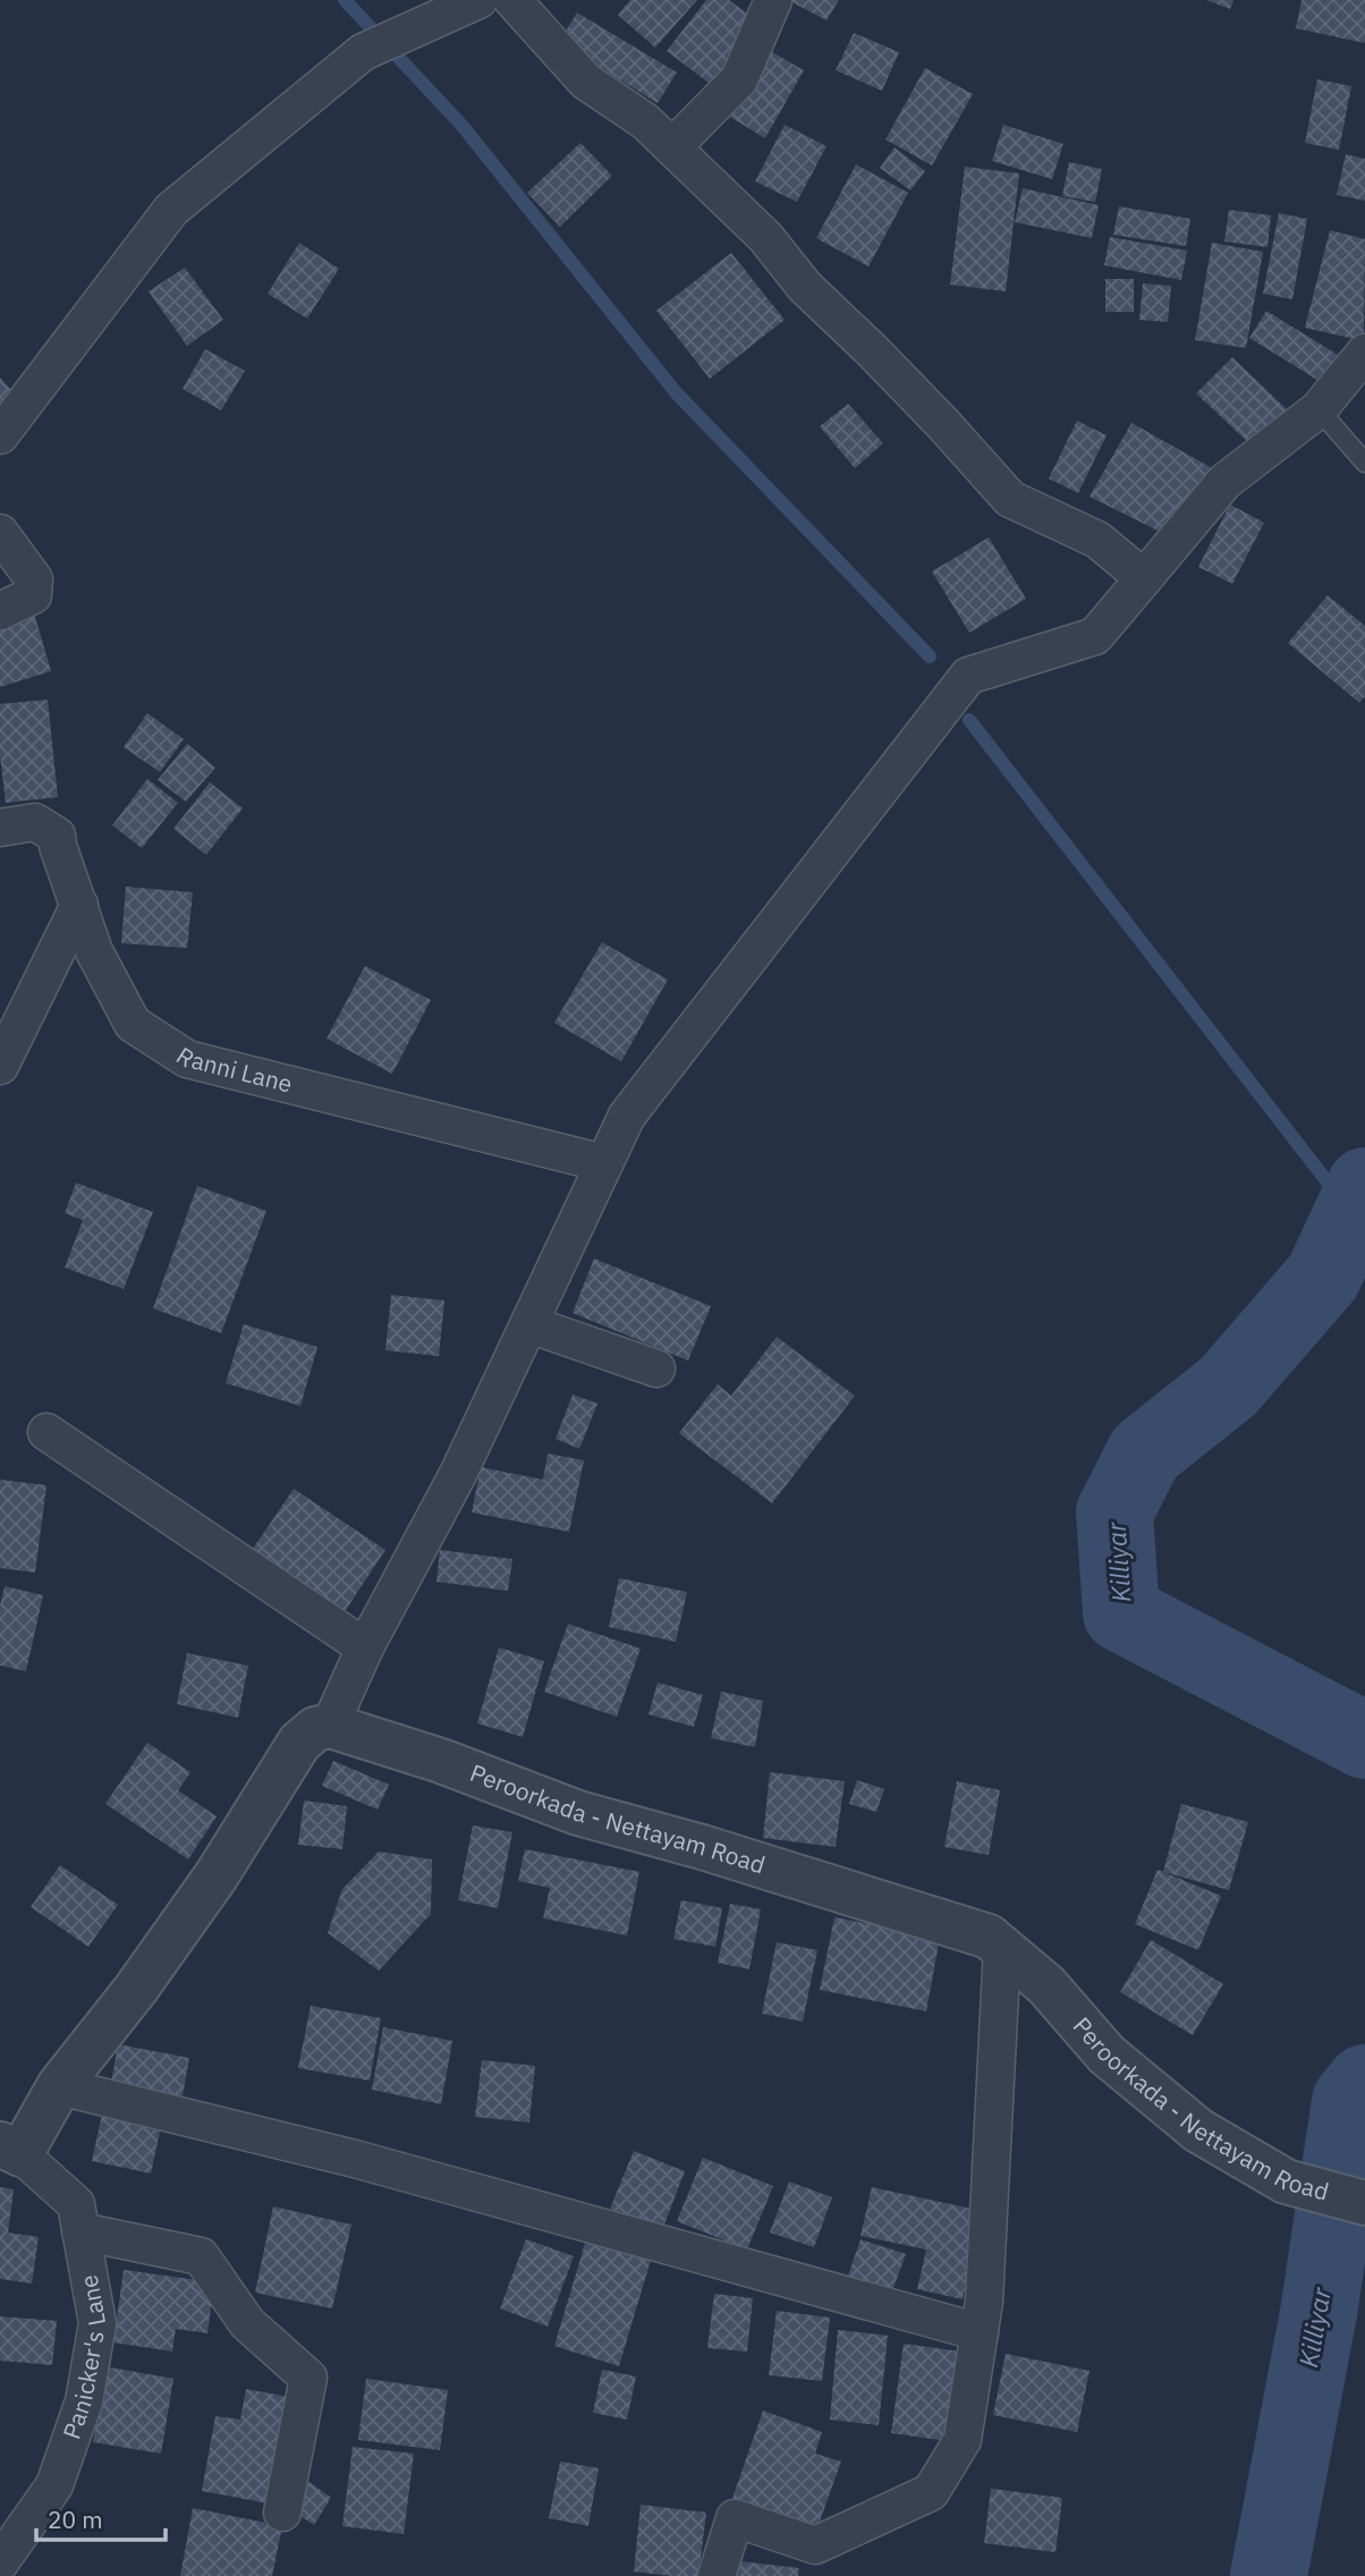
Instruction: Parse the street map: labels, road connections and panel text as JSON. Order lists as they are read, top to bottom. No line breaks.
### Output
{"streets":{"street":["Ranni Lane","Peroorkada - Nettayam Road","Panicker's Lane"]},"water":["Killiyar"],"scale_bar":"20 m"}
